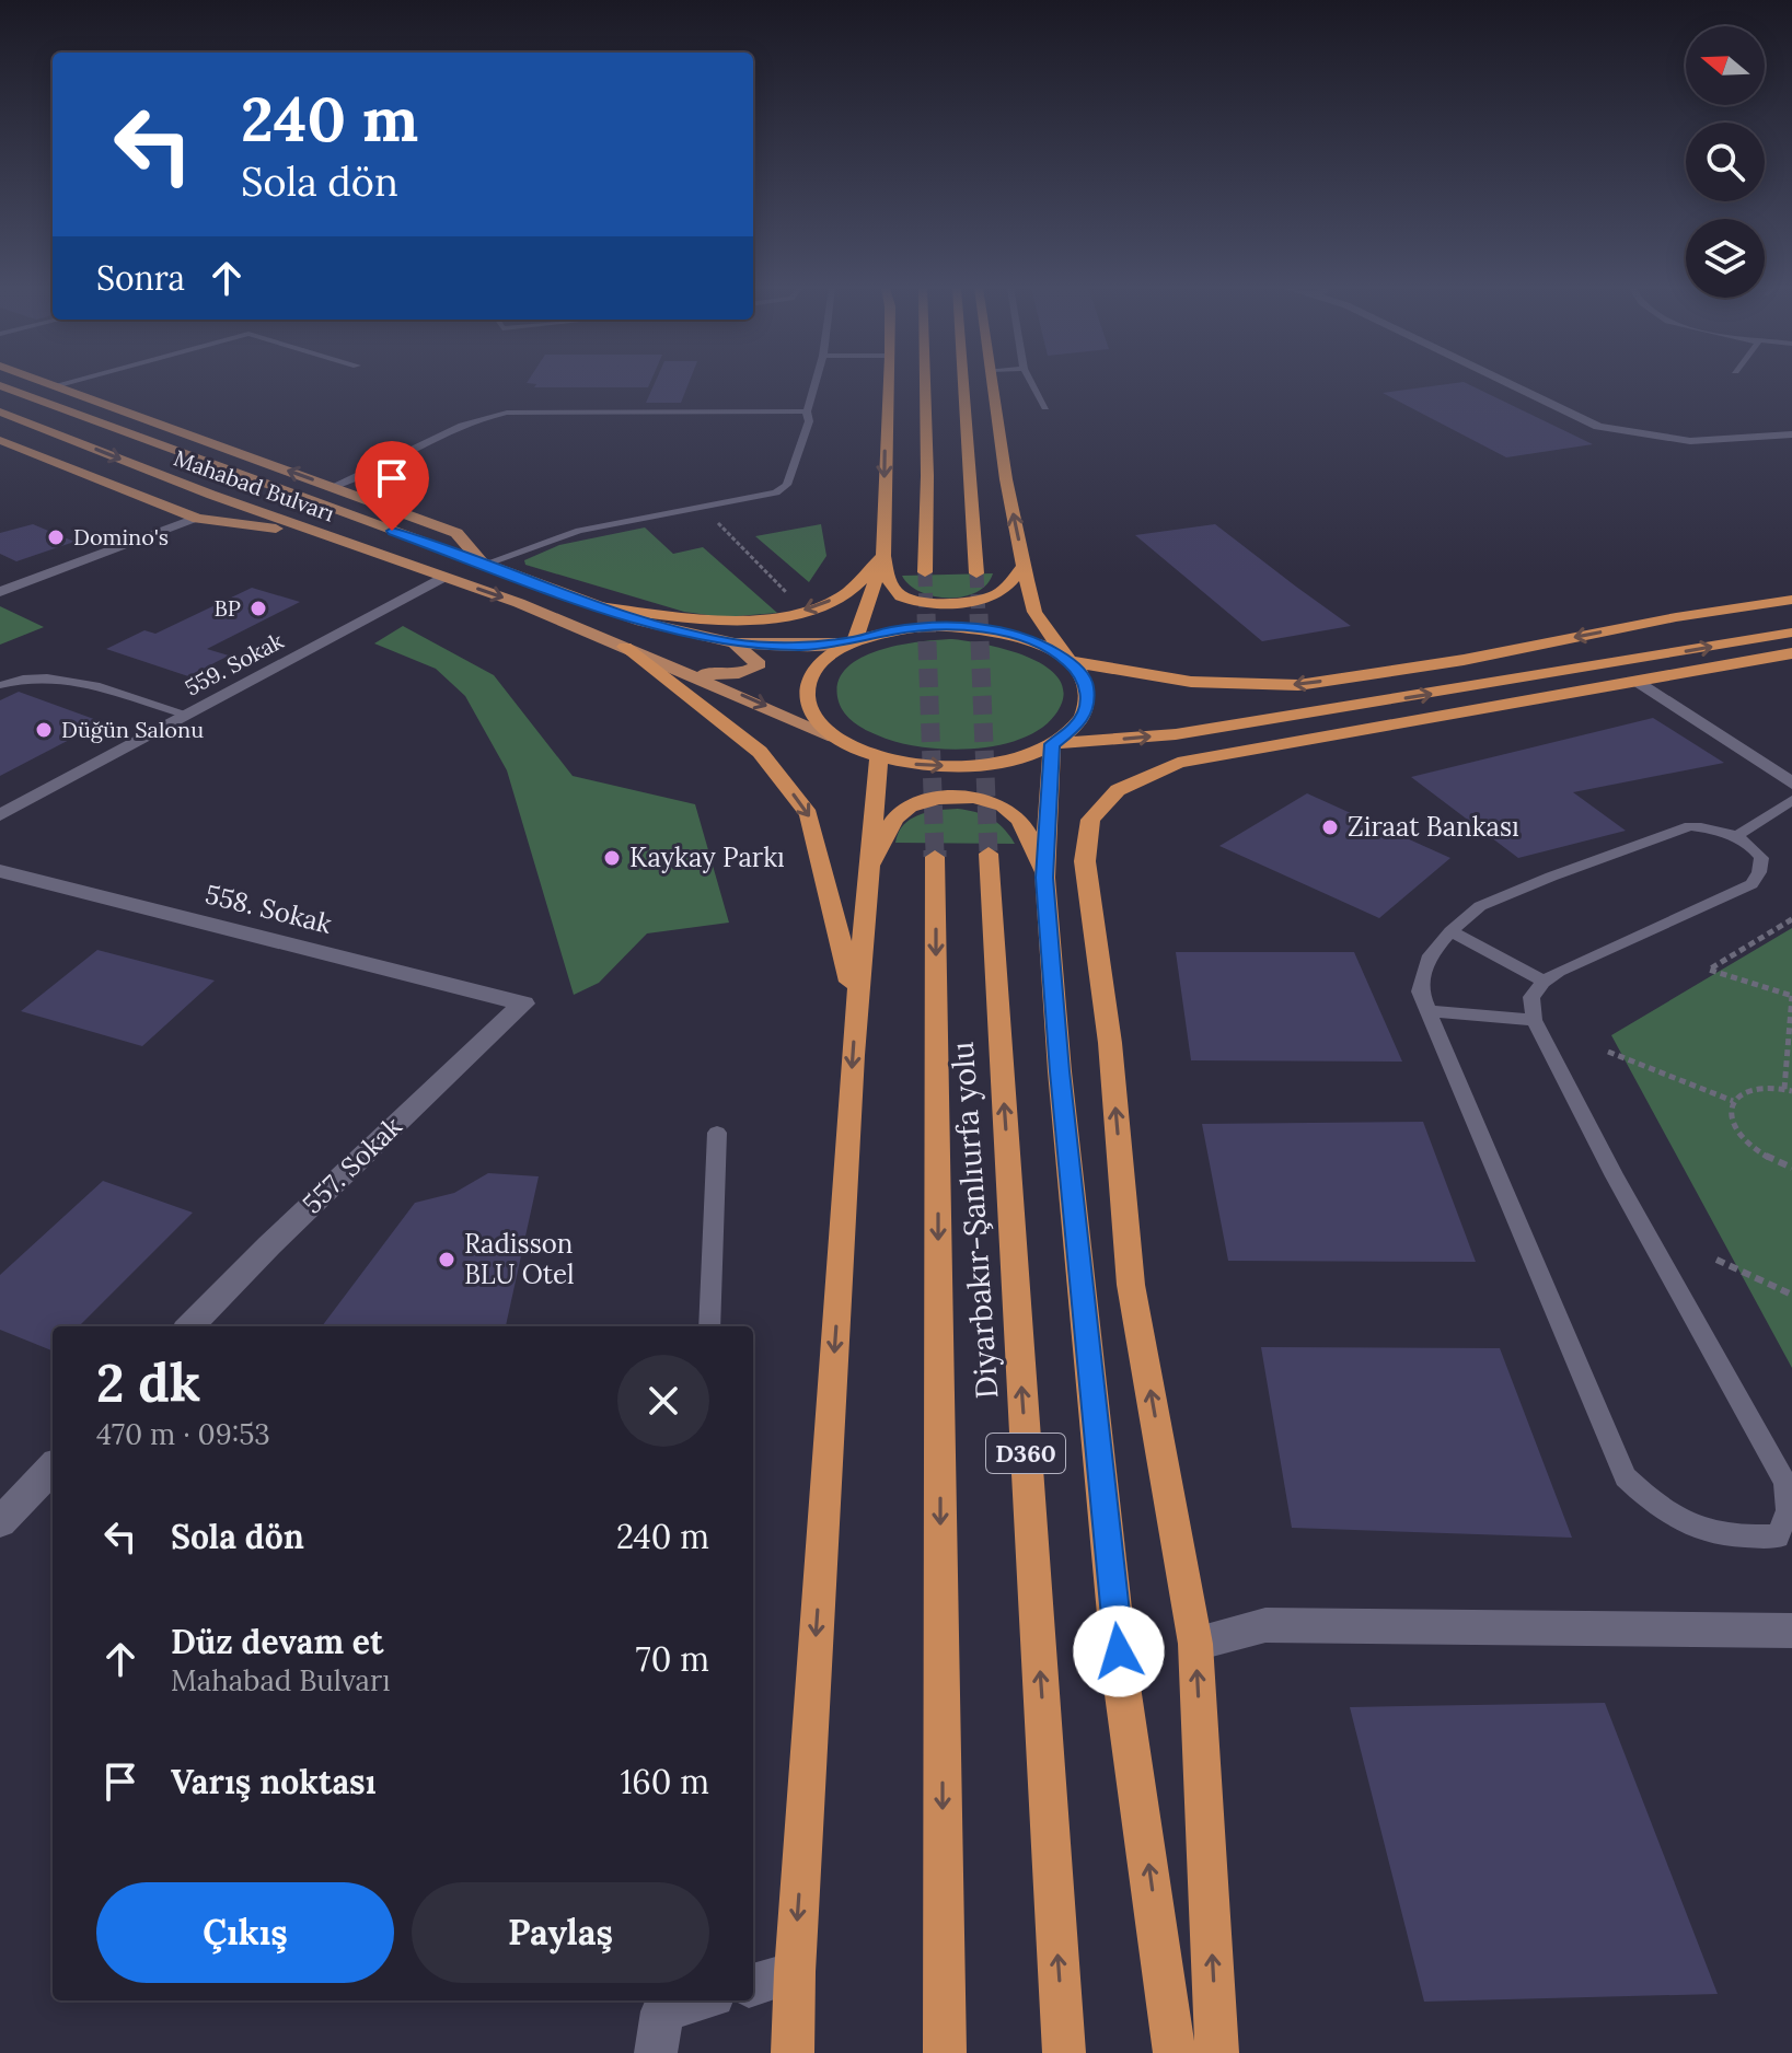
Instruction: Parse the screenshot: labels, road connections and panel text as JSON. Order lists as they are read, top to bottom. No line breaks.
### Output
{"streets":{"highway":["Diyarbakır-Şanlıurfa yolu","D360"],"main road":["Mahabad Bulvarı"],"street":["559. Sokak","558. Sokak","557. Sokak"]},"crossings":[["Mahabad Bulvarı","559. Sokak"],["558. Sokak","557. Sokak"]],"places":["Domino's","BP","Düğün Salonu","Ziraat Bankası","Kaykay Parkı","Radisson BLU Otel"],"north":"left","page":{"turn":["240 m","Sola dön"],"then":"Sonra","heading":["2 dk","470 m · 09:53"],"list":[{"name":"Sola dön","value":"240 m"},{"name":"Düz devam et","note":"Mahabad Bulvarı","value":"70 m"},{"name":"Varış noktası","value":"160 m"}],"buttons":["Çıkış","Paylaş"]}}
